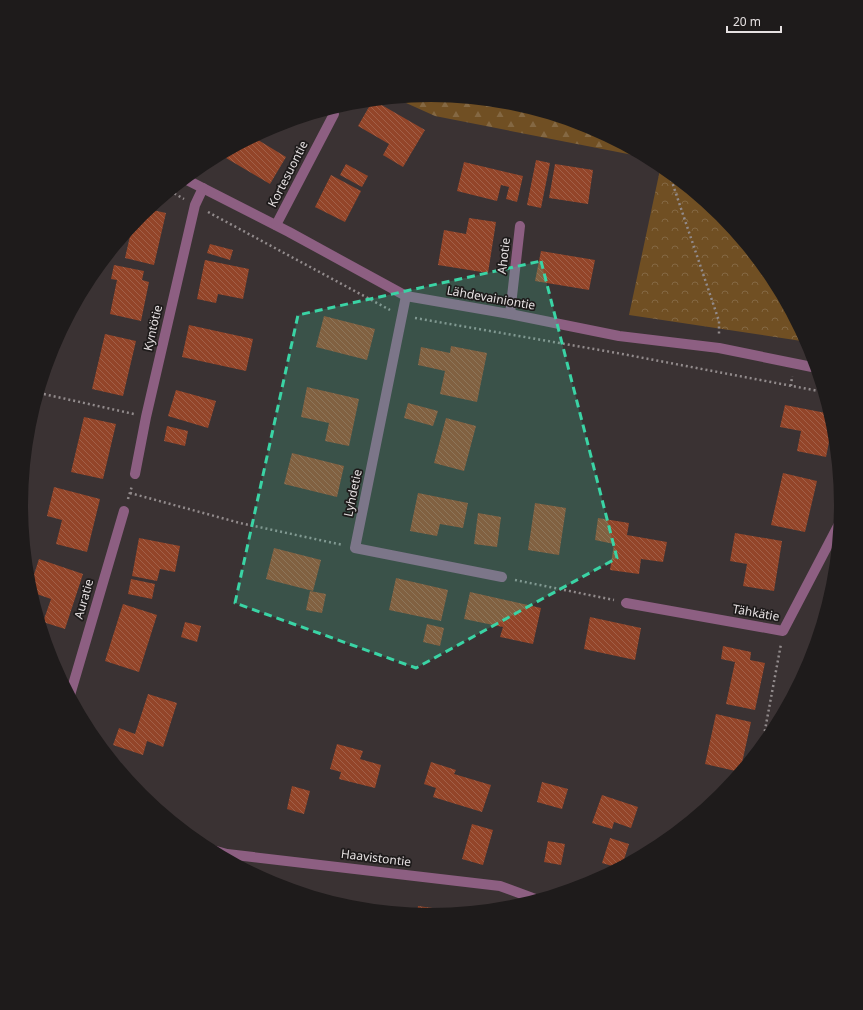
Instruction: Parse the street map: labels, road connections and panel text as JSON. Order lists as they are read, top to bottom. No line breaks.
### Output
{"streets":{"street":["Kortesuontie","Ahotie","Lähdevainiontie","Kyntötie","Lyhdetie","Auratie","Tähkätie","Haavistontie"]},"crossings":[["Kortesuontie","Lähdevainiontie"],["Ahotie","Lähdevainiontie"],["Lähdevainiontie","Kyntötie"],["Lähdevainiontie","Lyhdetie"]],"scale_bar":"20 m"}
